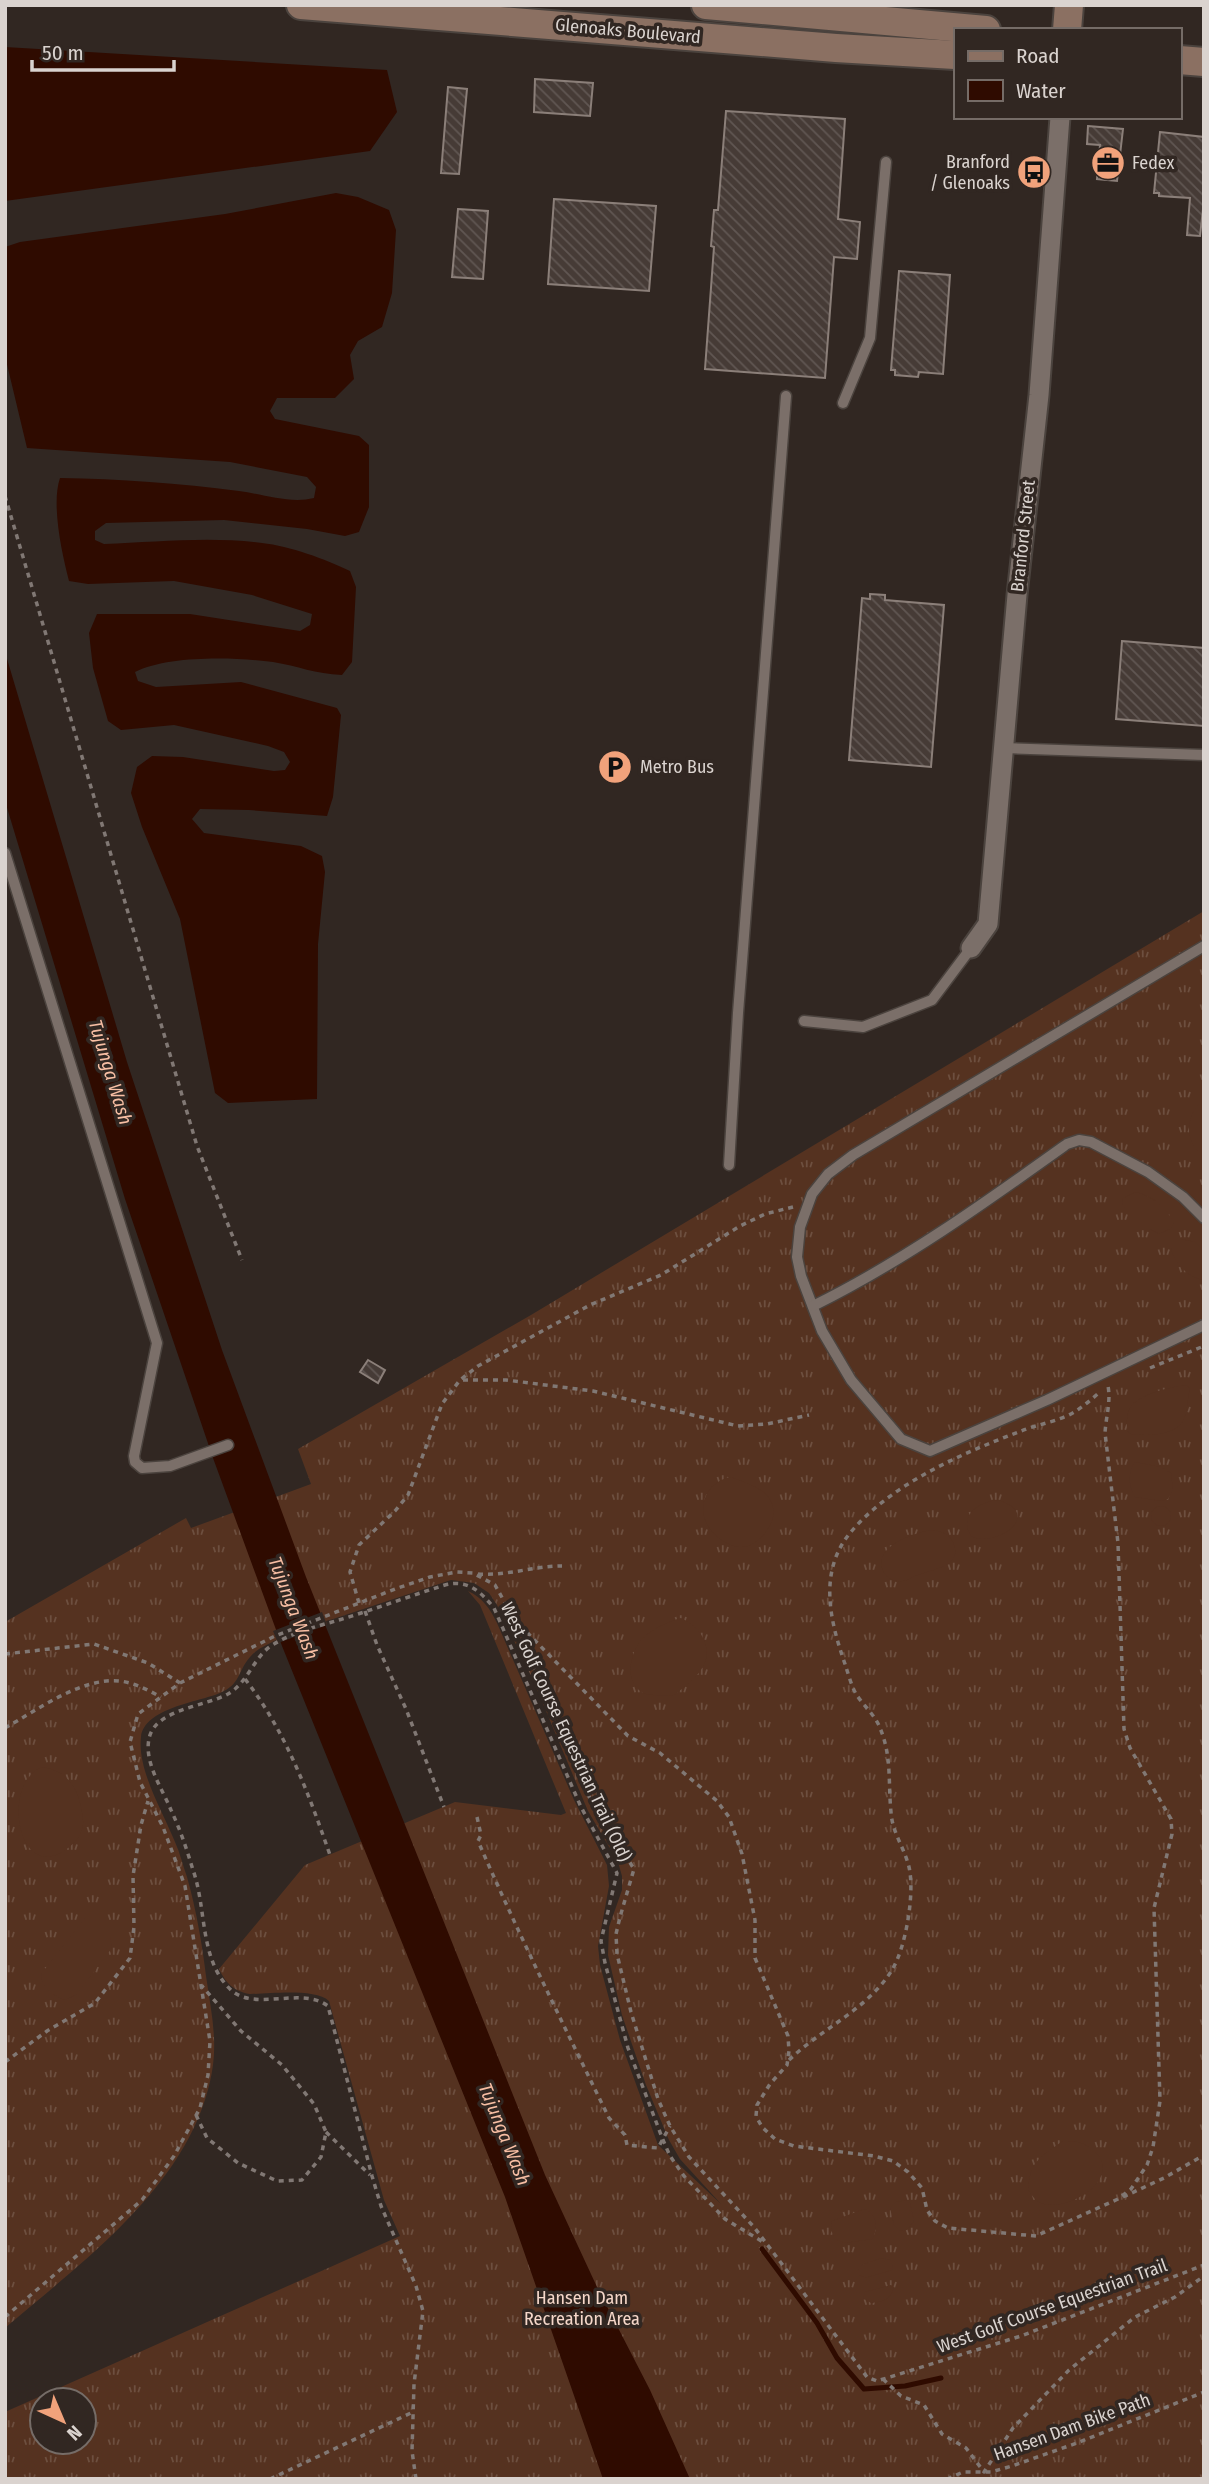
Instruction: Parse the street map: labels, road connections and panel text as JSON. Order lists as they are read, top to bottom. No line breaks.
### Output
{"streets":{"main road":["Glenoaks Boulevard"],"street":["Branford Street"],"path":["West Golf Course Equestrian Trail (Old)","West Golf Course Equestrian Trail","Hansen Dam Bike Path"]},"water":["Tujunga Wash"],"parks":["Hansen Dam Recreation Area"],"places":{"office":["Fedex"],"bus stop":["Branford / Glenoaks"],"parking":["Metro Bus"]},"legend":["Road","Water"],"scale_bar":"50 m","north":"bottom right"}
